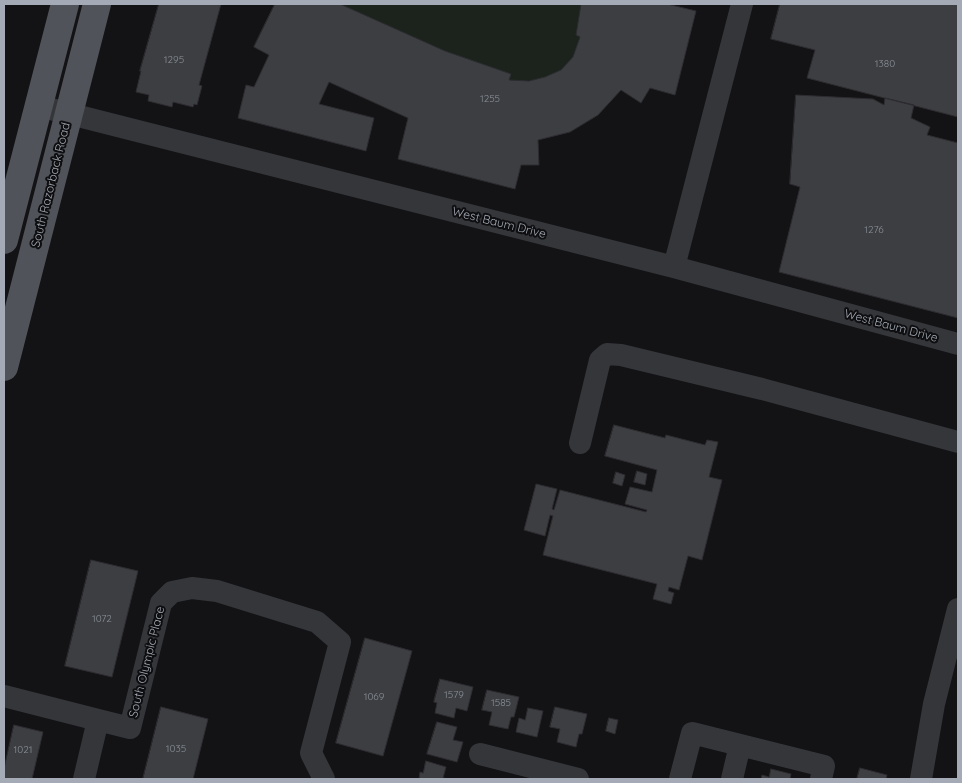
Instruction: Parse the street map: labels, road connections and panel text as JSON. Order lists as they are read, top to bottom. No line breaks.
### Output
{"streets":{"main road":["South Razorback Road"],"street":["West Baum Drive","South Olympic Place"]},"crossings":[["South Razorback Road","West Baum Drive"]],"house_numbers":["1295","1380","1255","1276","1072","1579","1069","1585","1035","1021"]}
